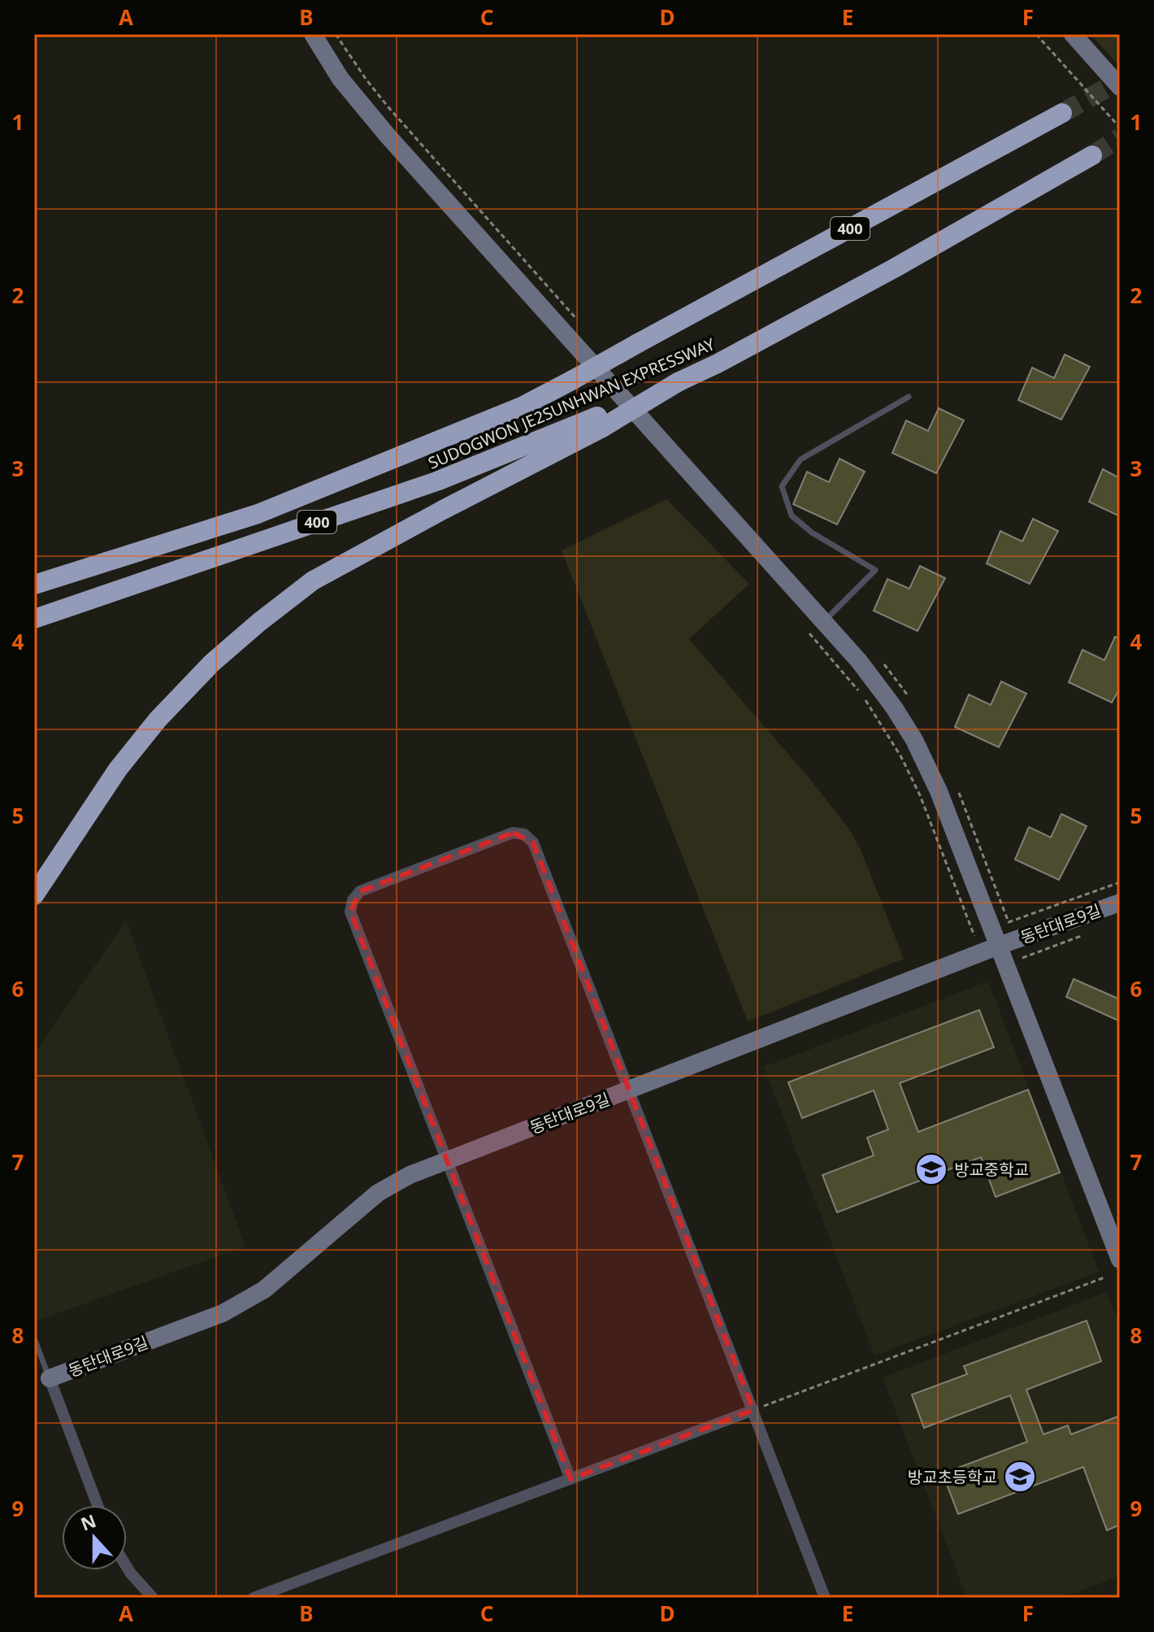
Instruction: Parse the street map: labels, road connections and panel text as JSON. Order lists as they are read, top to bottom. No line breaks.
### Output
{"streets":{"highway":["400","SUDOGWON JE2SUNHWAN EXPRESSWAY"],"street":["동탄대로9길"]},"places":{"school or university":["방교중학교","방교초등학교"]},"north":"top","grid":{"columns":["A","B","C","D","E","F"],"rows":["1","2","3","4","5","6","7","8","9"]}}
